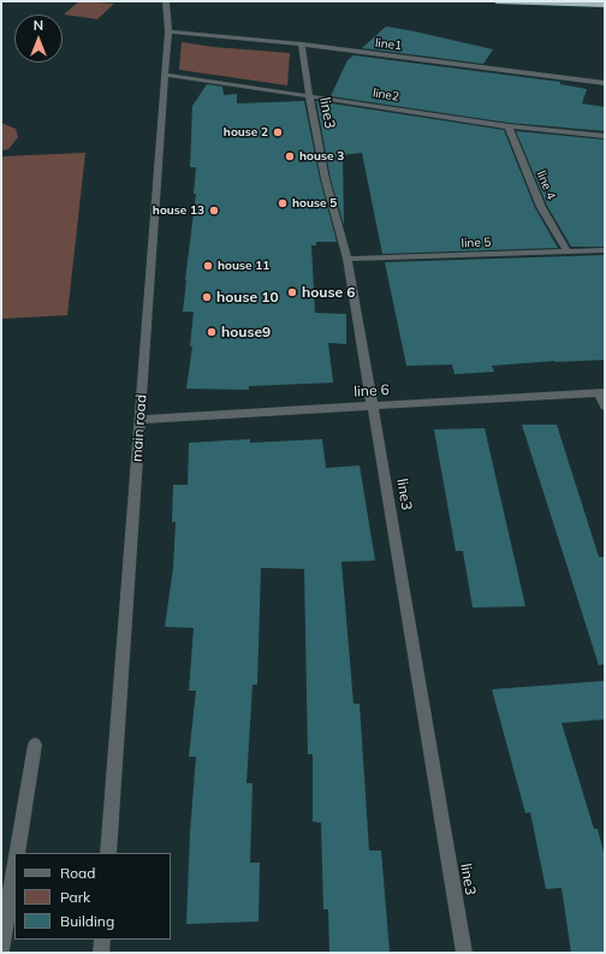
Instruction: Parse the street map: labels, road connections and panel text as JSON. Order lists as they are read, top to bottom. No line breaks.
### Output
{"streets":{"street":["line1","line2","line3","line 4","line 5","line 6","main road"]},"crossings":[["line1","line3"],["line1","main road"],["line2","line3"],["line2","line 4"],["line2","main road"],["line3","line 5"],["line3","line 6"],["line 4","line 5"],["line 6","main road"]],"places":["house 2","house 3","house 5","house 13","house 11","house 6","house 10","house9"],"legend":["Road","Park","Building"],"north":"top"}
